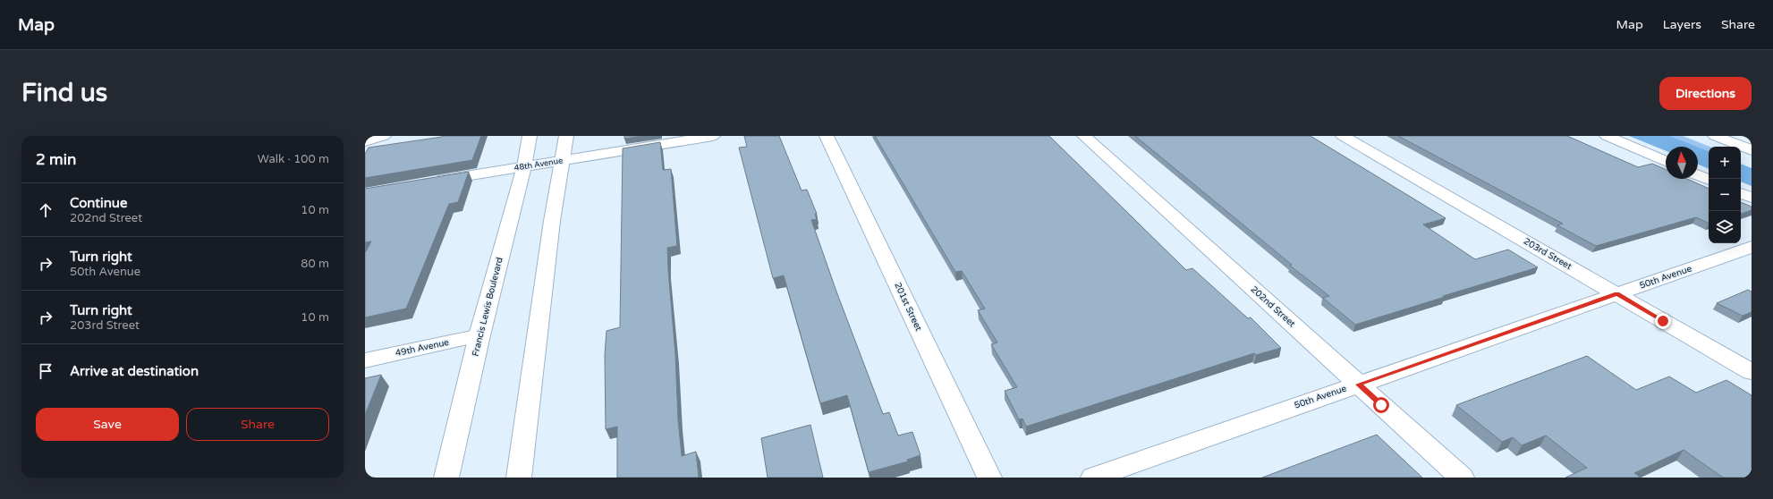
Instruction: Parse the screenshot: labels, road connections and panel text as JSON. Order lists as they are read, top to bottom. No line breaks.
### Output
{"streets":{"main road":["48th Avenue","203rd Street","50th Avenue","Francis Lewis Boulevard","201st Street","202nd Street","49th Avenue"]},"crossings":[["48th Avenue","Francis Lewis Boulevard"],["203rd Street","50th Avenue"],["50th Avenue","202nd Street"],["Francis Lewis Boulevard","49th Avenue"]],"north":"top","page":{"header":"Map","nav":["Map","Layers","Share"],"buttons":["Directions",["Save","Share"]],"title":"Find us","heading":["2 min","Walk · 100 m"],"map_buttons":["+","−"],"list":[["Continue","202nd Street","10 m"],["Turn right","50th Avenue","80 m"],["Turn right","203rd Street","10 m"],"Arrive at destination"]}}
